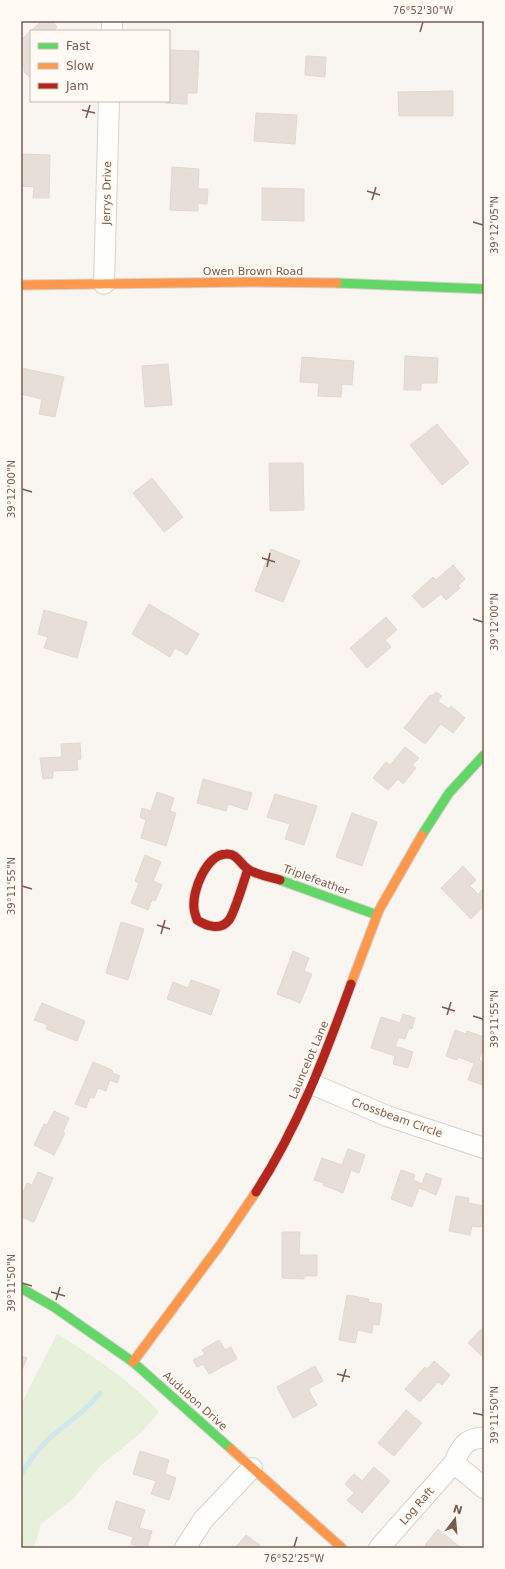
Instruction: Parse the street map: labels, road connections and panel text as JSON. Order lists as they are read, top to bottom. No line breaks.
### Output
{"streets":{"street":["Jerrys Drive","Owen Brown Road","Triplefeather","Launcelot Lane","Crossbeam Circle","Audubon Drive","Log Raft"]},"crossings":[["Jerrys Drive","Owen Brown Road"],["Triplefeather","Launcelot Lane"],["Launcelot Lane","Crossbeam Circle"],["Launcelot Lane","Audubon Drive"]],"legend":["Fast","Slow","Jam"],"north":"top","coordinates":["76°52'30\"W","39°12'05\"N","39°12'00\"N","39°11'55\"N","39°11'50\"N","76°52'25\"W"]}
